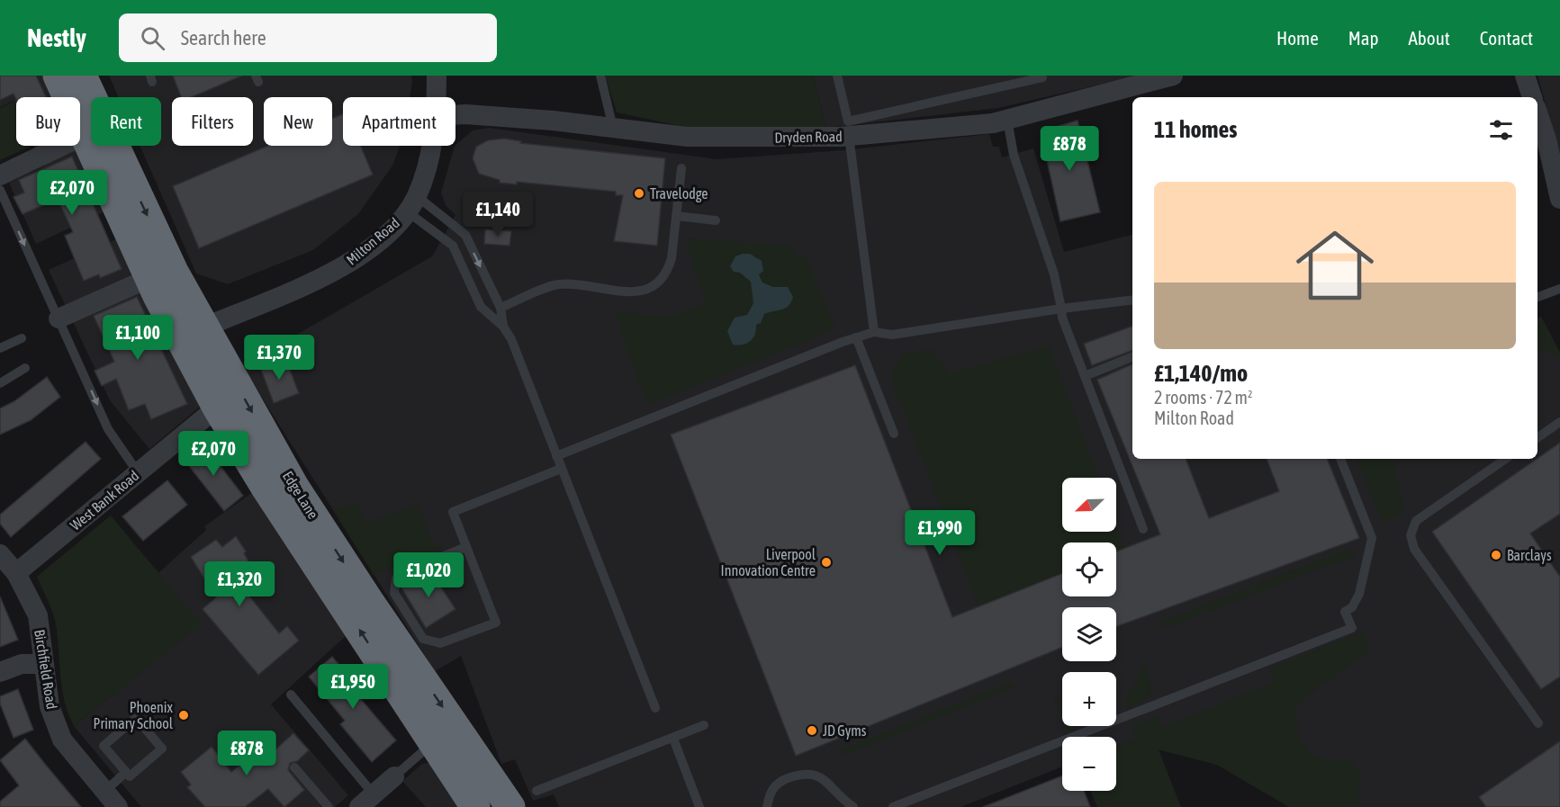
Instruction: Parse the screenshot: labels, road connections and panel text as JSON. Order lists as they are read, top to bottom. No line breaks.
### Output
{"streets":{"highway":["Edge Lane"],"street":["Dryden Road","Milton Road","West Bank Road","Birchfield Road"]},"crossings":[["Milton Road","Edge Lane"],["Edge Lane","West Bank Road"],["West Bank Road","Birchfield Road"]],"places":["Travelodge","Barclays","Liverpool Innovation Centre","Phoenix Primary School","JD Gyms"],"north":"bottom left","page":{"header":"Nestly","search":"Search here","nav":["Home","Map","About","Contact"],"chip":["Buy","Rent","Filters","New","Apartment"],"heading":"11 homes","price":["£878","£2,070","£1,140","£1,100","£1,370","£2,070","£1,990","£1,020","£1,320","£1,950","£878"],"list":[{"name":"£1,140/mo","note":"2 rooms · 72 m² · Milton Road"}],"map_buttons":["+","−"]}}
